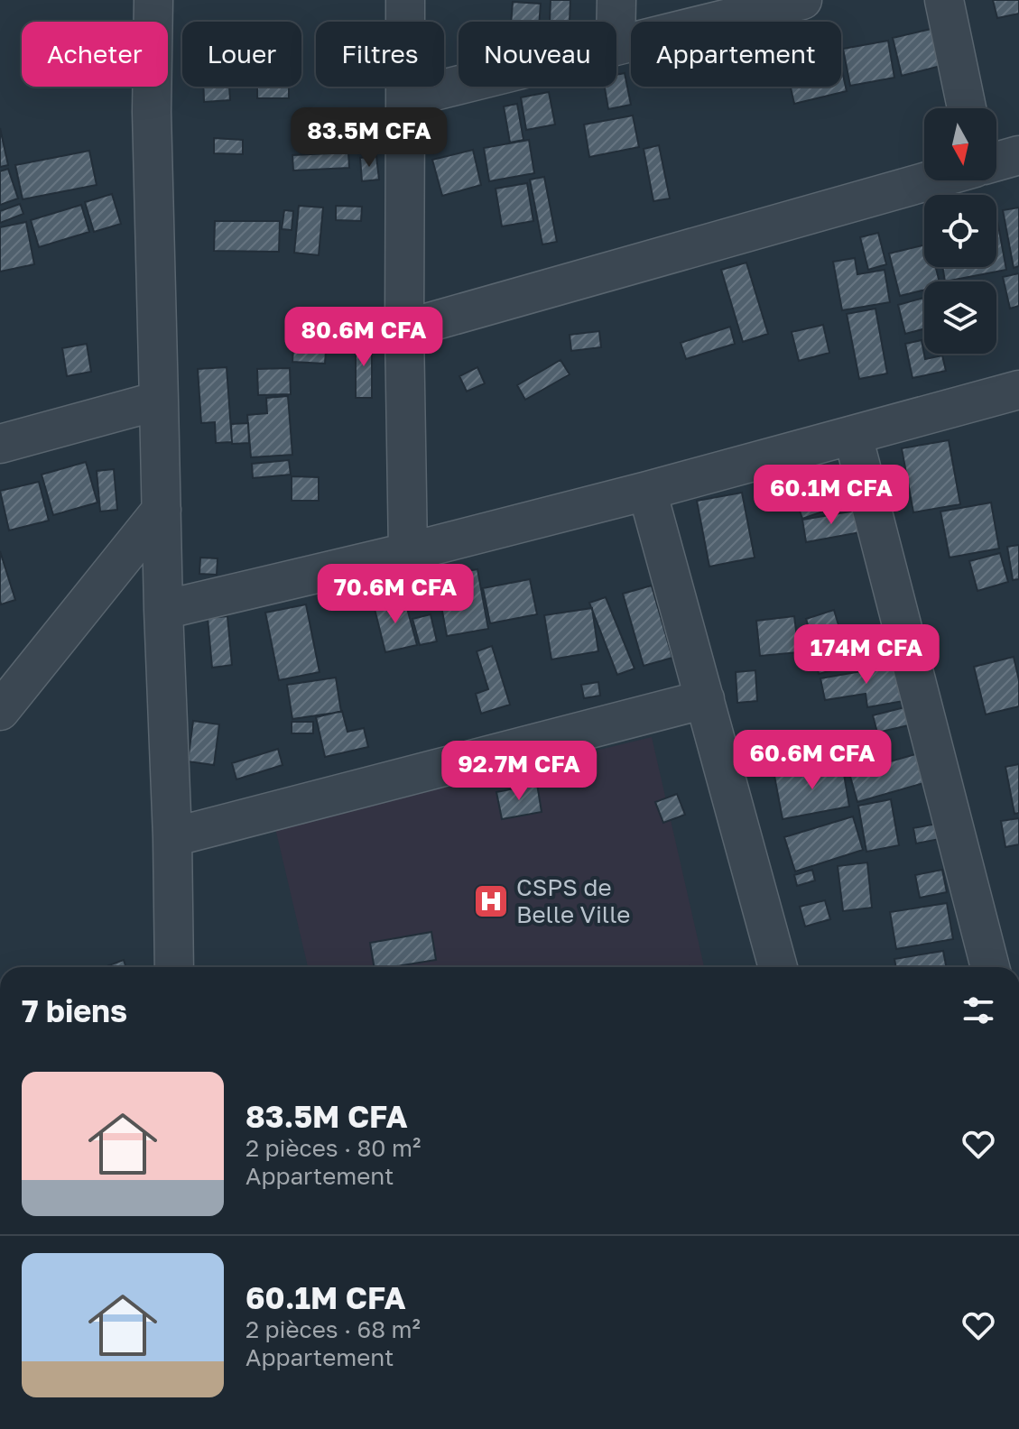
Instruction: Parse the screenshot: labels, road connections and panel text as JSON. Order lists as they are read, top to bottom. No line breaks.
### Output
{"places":{"hospital":["CSPS de Belle Ville"]},"north":"bottom","page":{"chip":["Acheter","Louer","Filtres","Nouveau","Appartement"],"price":["83.5M CFA","80.6M CFA","60.1M CFA","70.6M CFA","174M CFA","60.6M CFA","92.7M CFA"],"heading":"7 biens","list":[{"name":"83.5M CFA","note":"2 pièces · 80 m² · Appartement"},{"name":"60.1M CFA","note":"2 pièces · 68 m² · Appartement"}]}}
